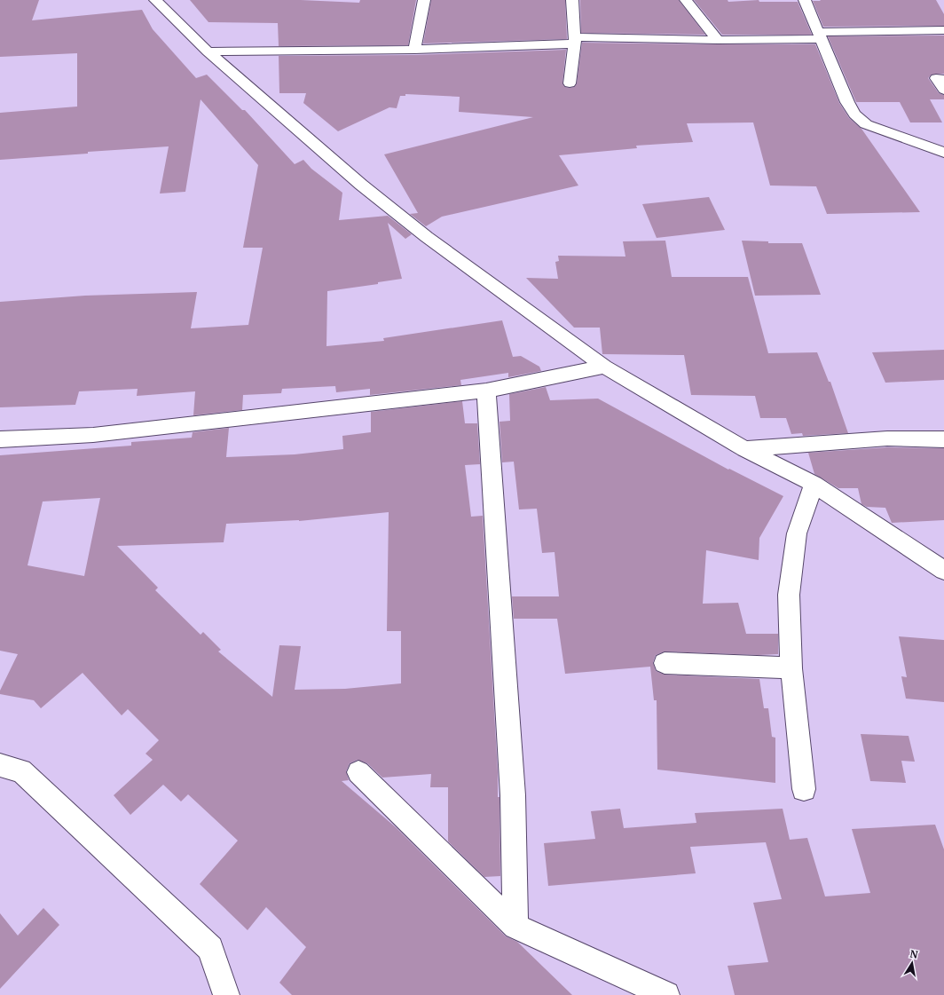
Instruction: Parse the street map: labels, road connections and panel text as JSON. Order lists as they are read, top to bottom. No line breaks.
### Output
{"north":"top"}
